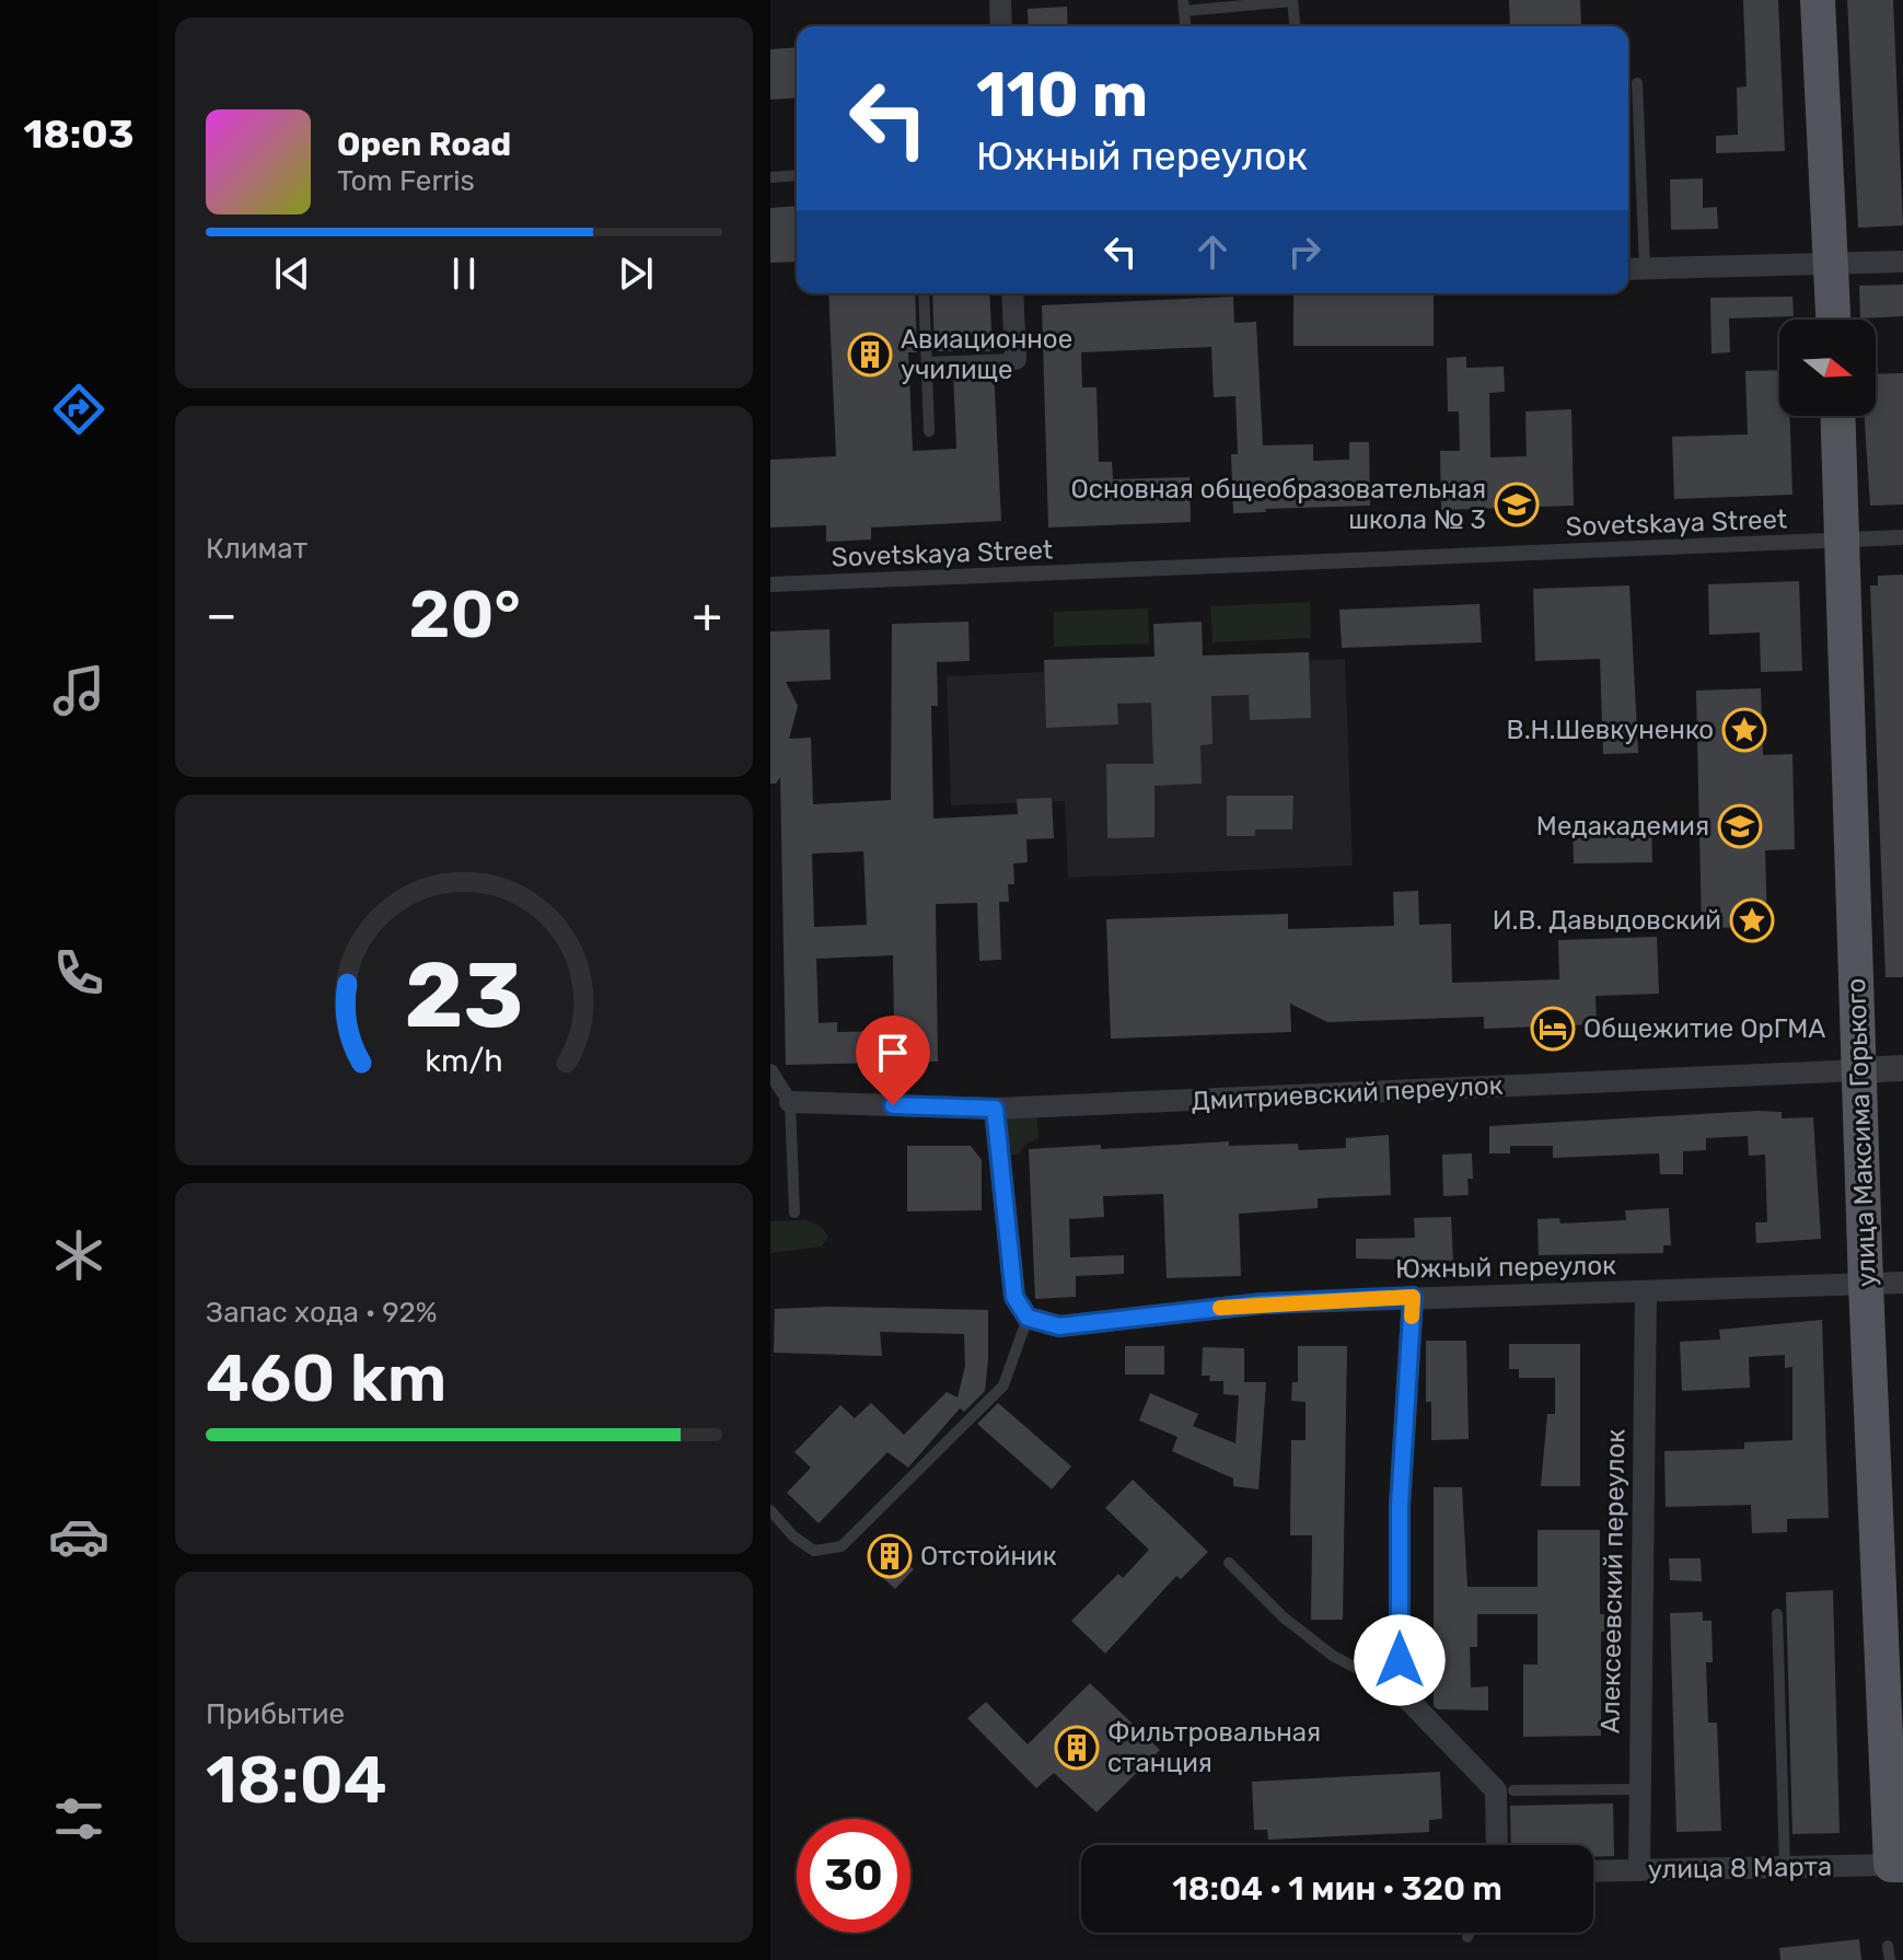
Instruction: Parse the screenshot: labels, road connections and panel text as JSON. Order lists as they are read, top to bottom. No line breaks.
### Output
{"streets":{"main road":["улица Максима Горького"],"street":["Sovetskaya Street","Дмитриевский переулок","Южный переулок","Алексеевский переулок","улица 8 Марта"]},"crossings":[["Sovetskaya Street","улица Максима Горького"],["Дмитриевский переулок","улица Максима Горького"],["улица Максима Горького","Южный переулок"],["улица Максима Горького","улица 8 Марта"],["Южный переулок","Алексеевский переулок"],["Алексеевский переулок","улица 8 Марта"]],"places":{"building":["Авиационное училище","Отстойник","Фильтровальная станция"],"school or university":["Основная общеобразовательная школа № 3","Медакадемия"],"place":["В.Н.Шевкуненко","И.В. Давыдовский"],"hotel":["Общежитие ОрГМА"]},"north":"right","page":{"tabs":"18:03","turn":["110 m","Южный переулок"],"song":["Open Road","Tom Ferris"],"tile":["Климат",["Запас хода · 92%","460 km"],["Прибытие","18:04"]],"heat":["−","20°","+"],"limit":"30","trip":"18:04 · 1 мин · 320 m","gauge":["23","km/h"]}}
